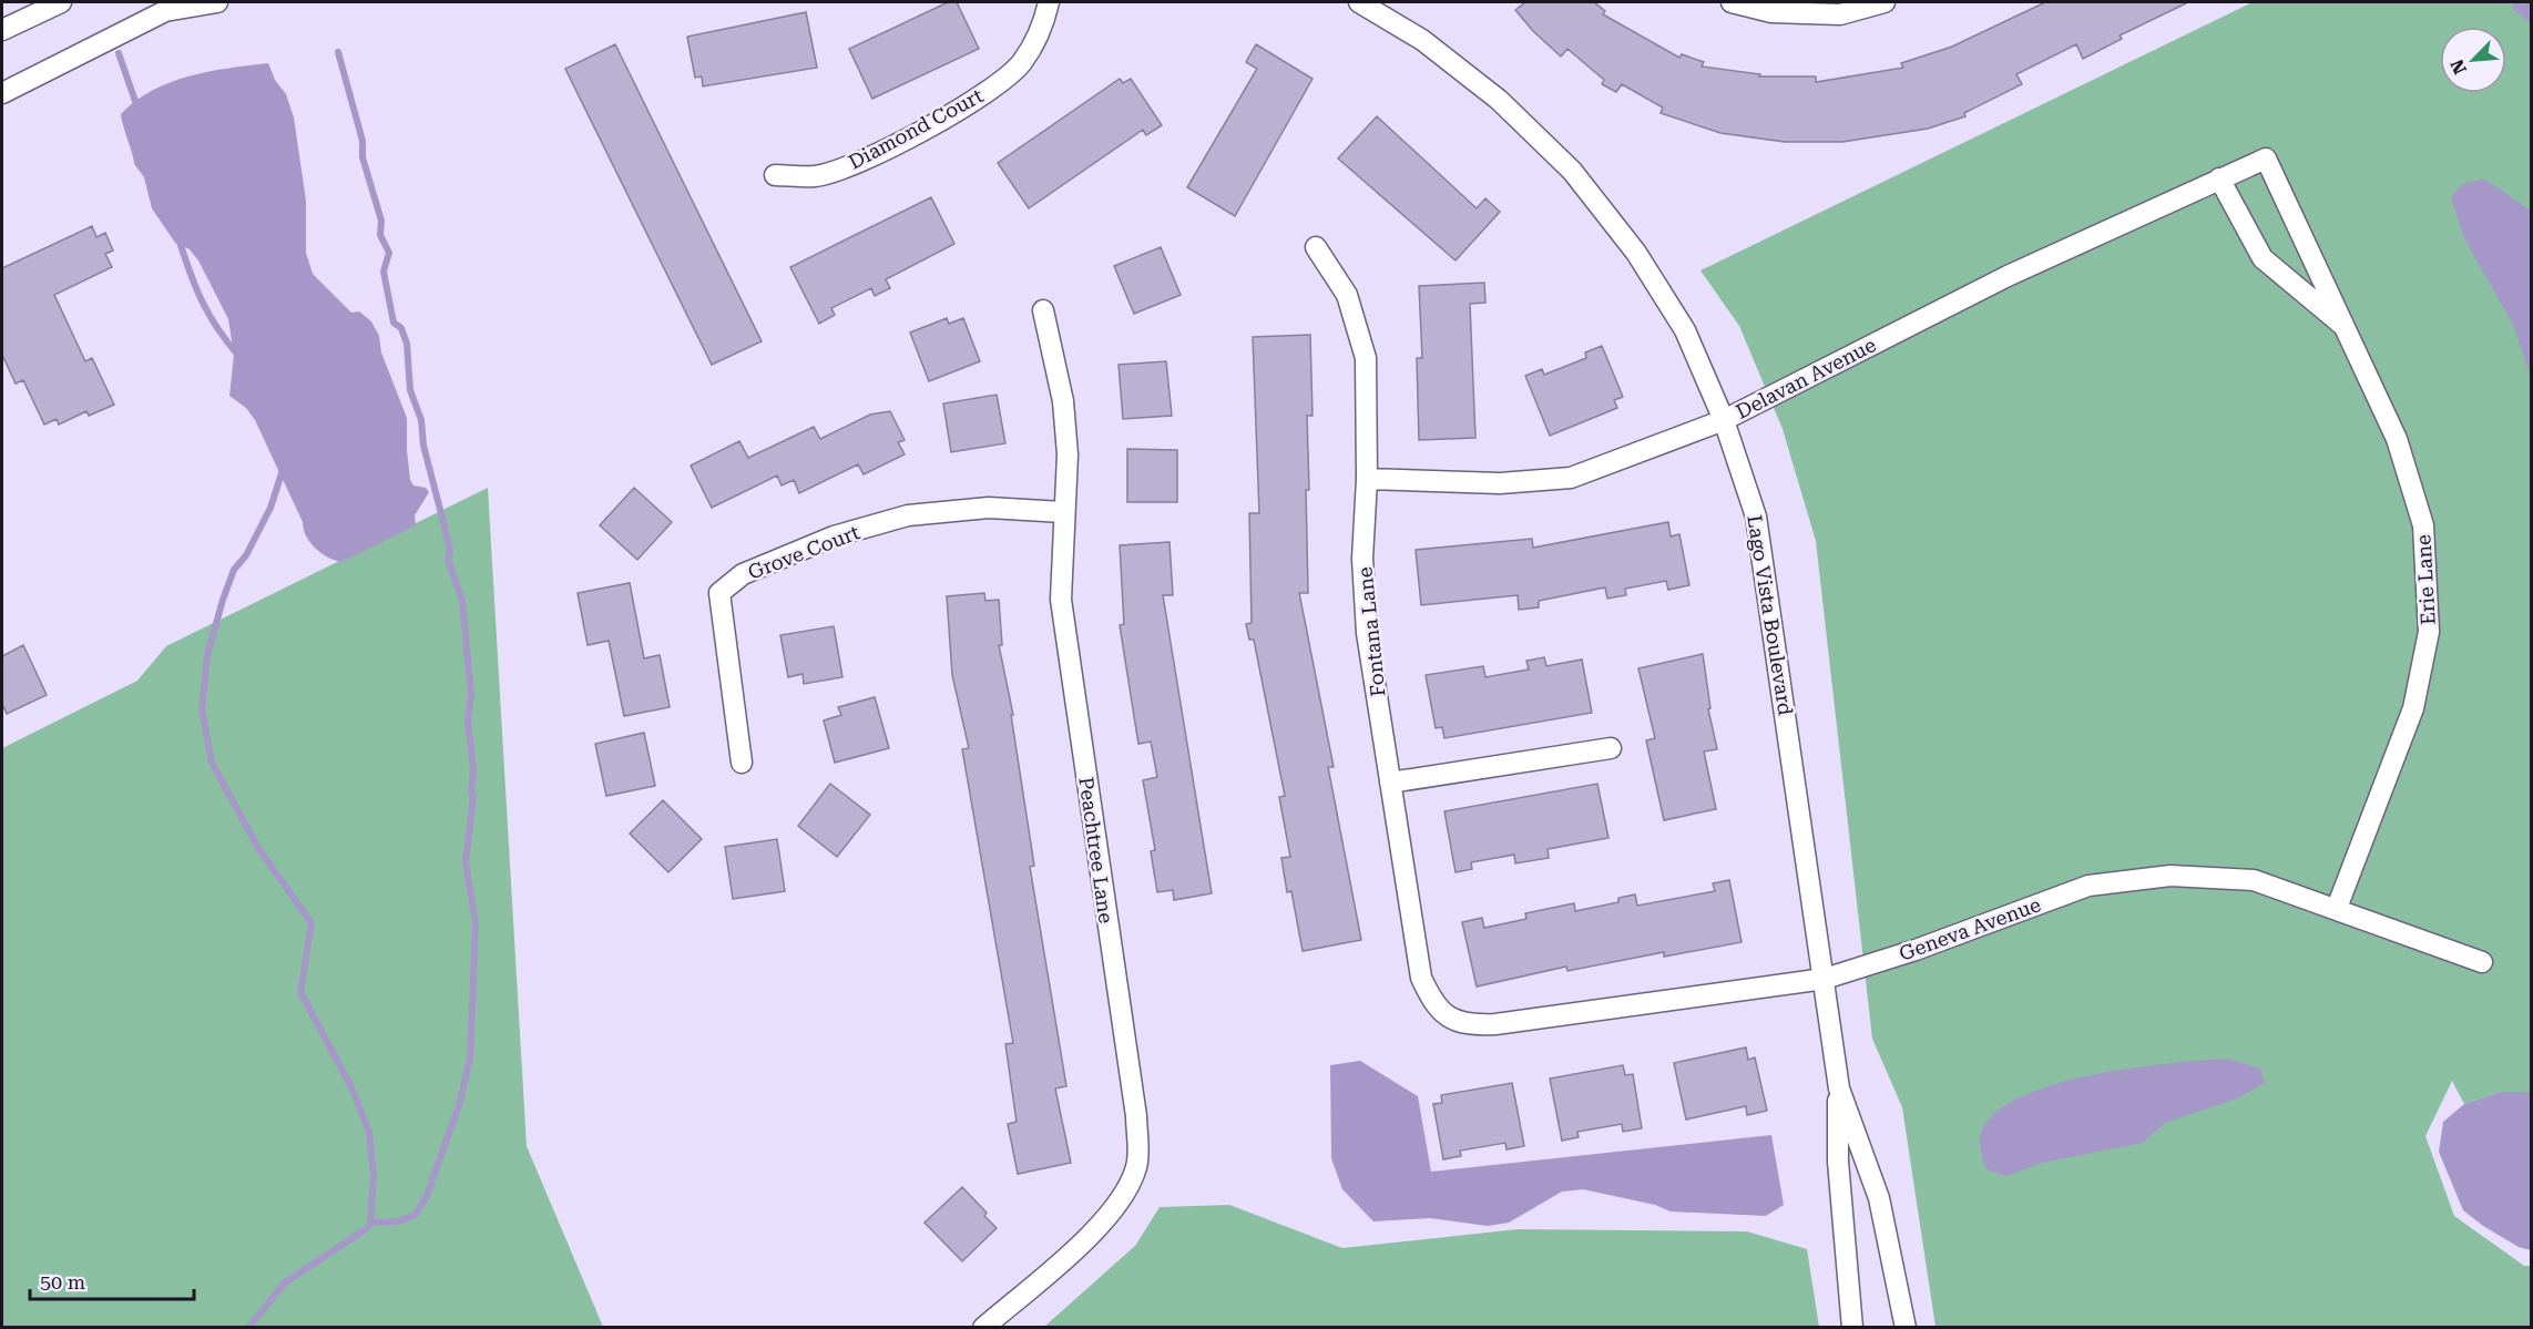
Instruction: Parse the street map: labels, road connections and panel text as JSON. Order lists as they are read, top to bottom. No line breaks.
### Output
{"streets":{"street":["Diamond Court","Delavan Avenue","Grove Court","Erie Lane","Lago Vista Boulevard","Fontana Lane","Peachtree Lane","Geneva Avenue"]},"crossings":[["Delavan Avenue","Erie Lane"],["Delavan Avenue","Lago Vista Boulevard"],["Delavan Avenue","Fontana Lane"],["Grove Court","Peachtree Lane"],["Erie Lane","Geneva Avenue"],["Lago Vista Boulevard","Geneva Avenue"],["Fontana Lane","Geneva Avenue"]],"scale_bar":"50 m","north":"bottom left"}
